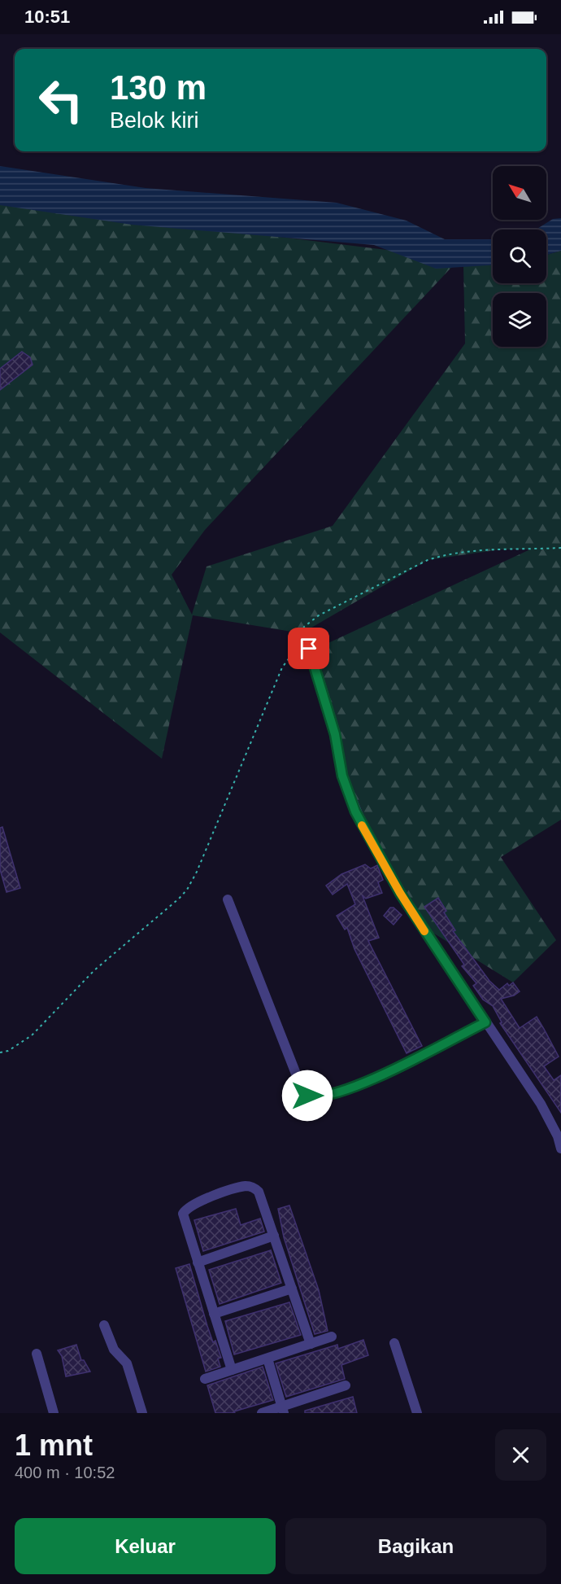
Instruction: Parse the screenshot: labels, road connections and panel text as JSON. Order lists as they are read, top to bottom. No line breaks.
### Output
{"north":"top left","page":{"status":"10:51","turn":["130 m","Belok kiri"],"heading":["1 mnt","400 m · 10:52"],"buttons":["Keluar","Bagikan"]}}
